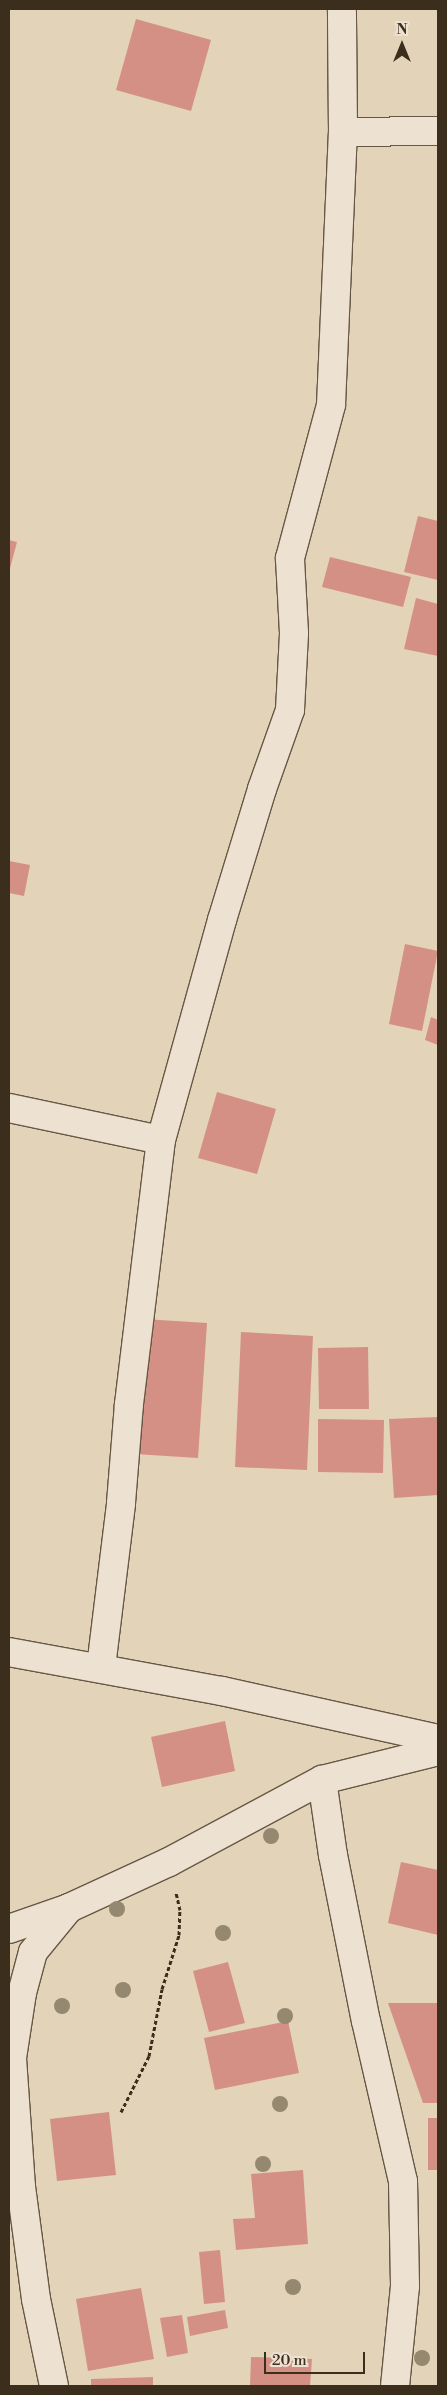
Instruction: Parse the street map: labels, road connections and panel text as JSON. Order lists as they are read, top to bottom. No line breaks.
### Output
{"scale_bar":"20 m","north":"top"}
